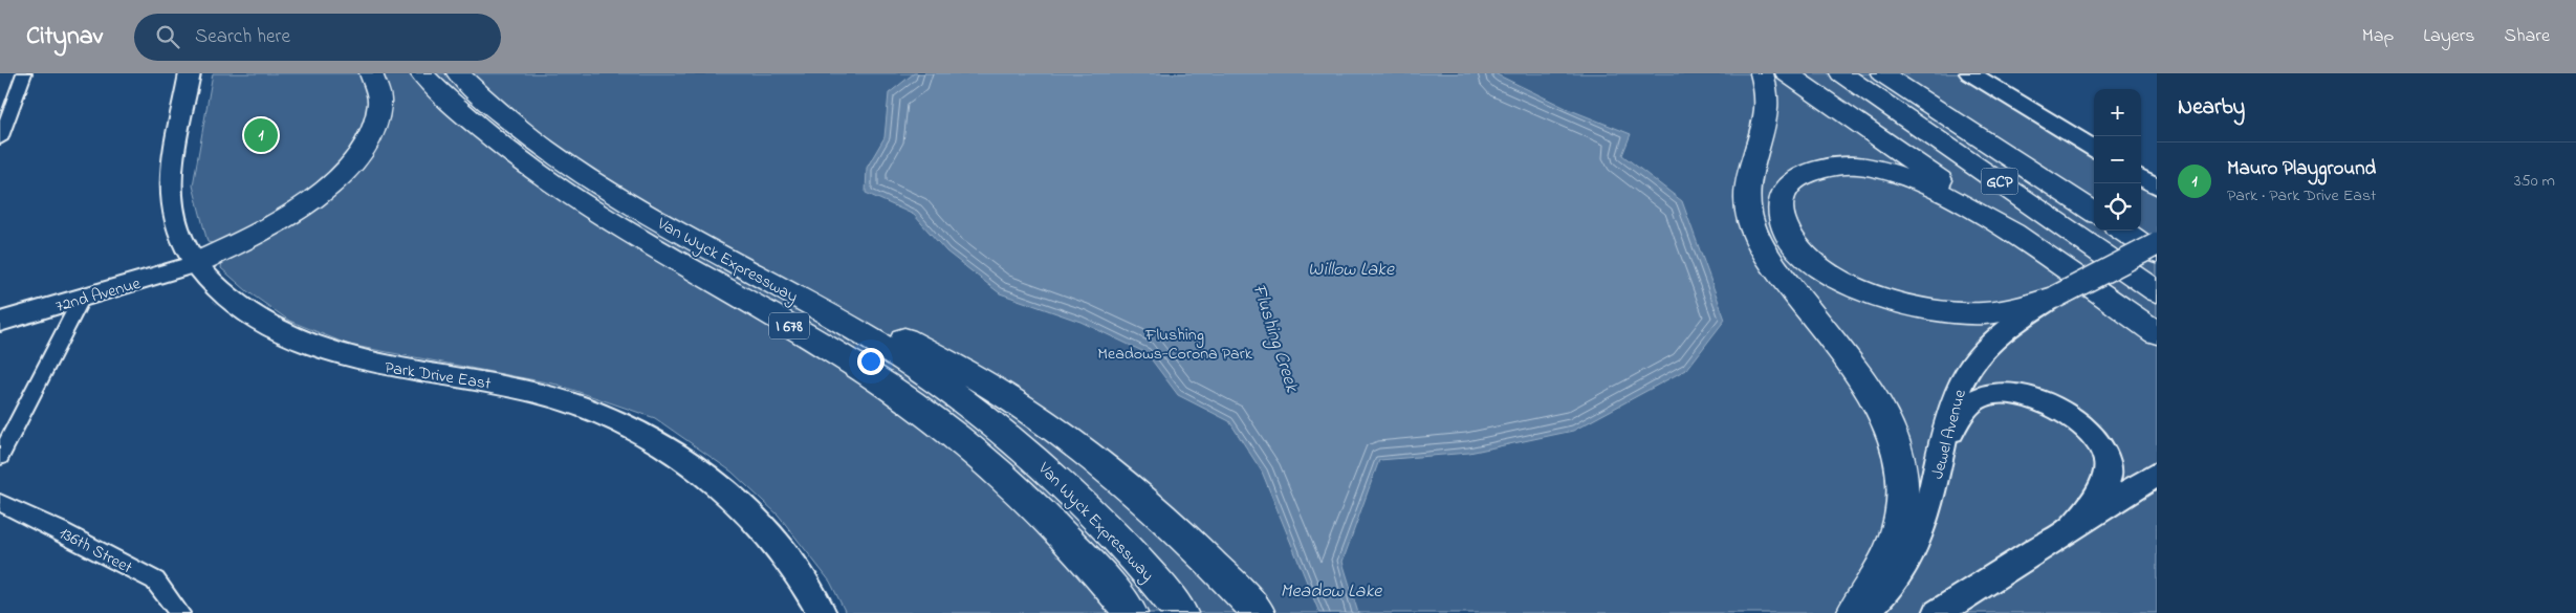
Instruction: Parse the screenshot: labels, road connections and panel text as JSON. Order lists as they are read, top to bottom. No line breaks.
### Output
{"streets":{"highway":["GCP","Van Wyck Expressway","I 678"],"street":["72nd Avenue","Park Drive East","Jewel Avenue","136th Street"]},"crossings":[["72nd Avenue","Park Drive East"]],"water":["Willow Lake","Flushing Creek","Meadow Lake"],"parks":["Flushing Meadows-Corona Park"],"page":{"header":"Citynav","search":"Search here","nav":["Map","Layers","Share"],"heading":"Nearby","map_buttons":["+","−"],"pins":"1","list":[{"mark":"1","name":"Mauro Playground","note":"Park · Park Drive East","value":"350 m"}]}}
